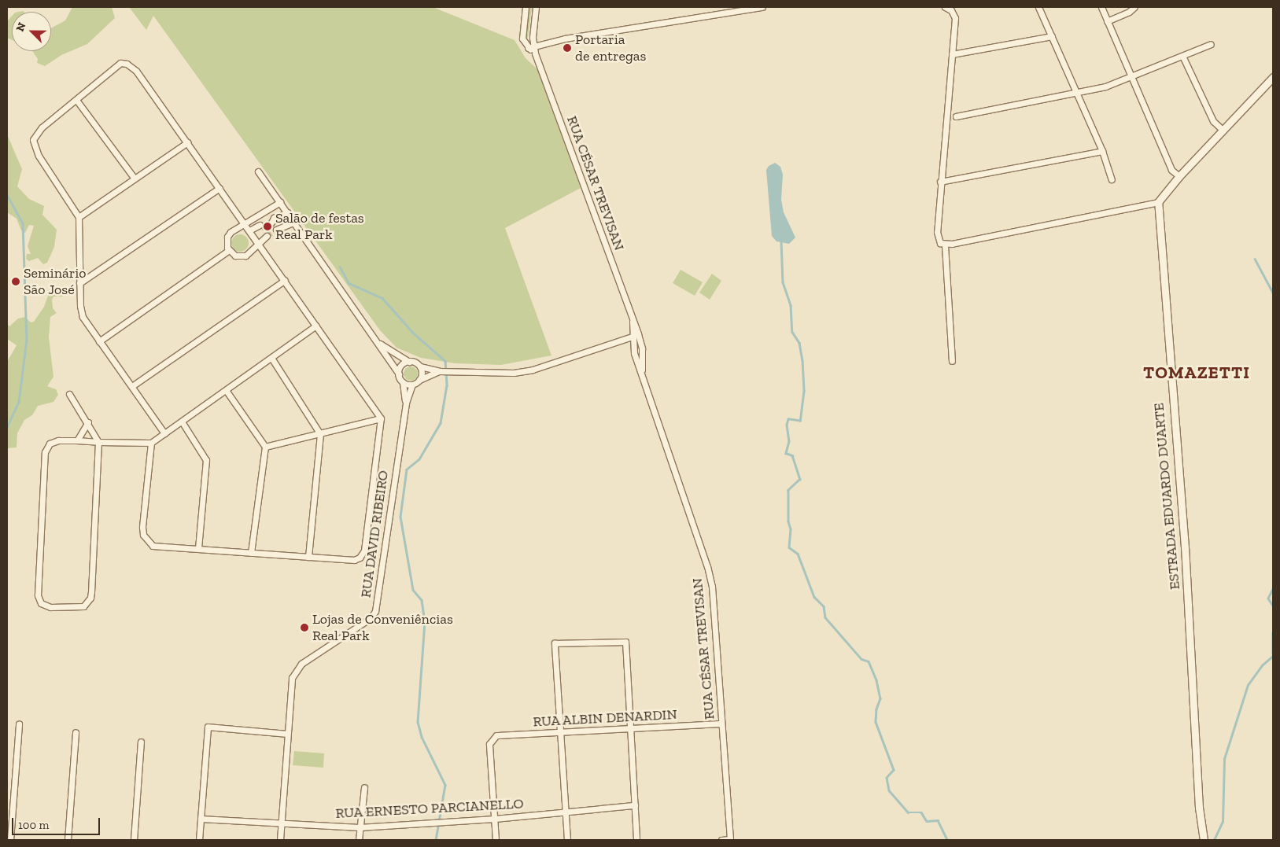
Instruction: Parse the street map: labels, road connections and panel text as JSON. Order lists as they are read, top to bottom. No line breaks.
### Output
{"streets":{"street":["RUA CÉSAR TREVISAN","ESTRADA EDUARDO DUARTE","RUA DAVID RIBEIRO","RUA ALBIN DENARDIN","RUA ERNESTO PARCIANELLO"]},"crossings":[["RUA CÉSAR TREVISAN","RUA ALBIN DENARDIN"],["RUA DAVID RIBEIRO","RUA ERNESTO PARCIANELLO"],["RUA ALBIN DENARDIN","RUA ERNESTO PARCIANELLO"]],"districts":["TOMAZETTI"],"places":["Portaria de entregas","Salão de festas Real Park","Seminário São José","Lojas de Conveniências Real Park"],"scale_bar":"100 m","north":"top left"}
